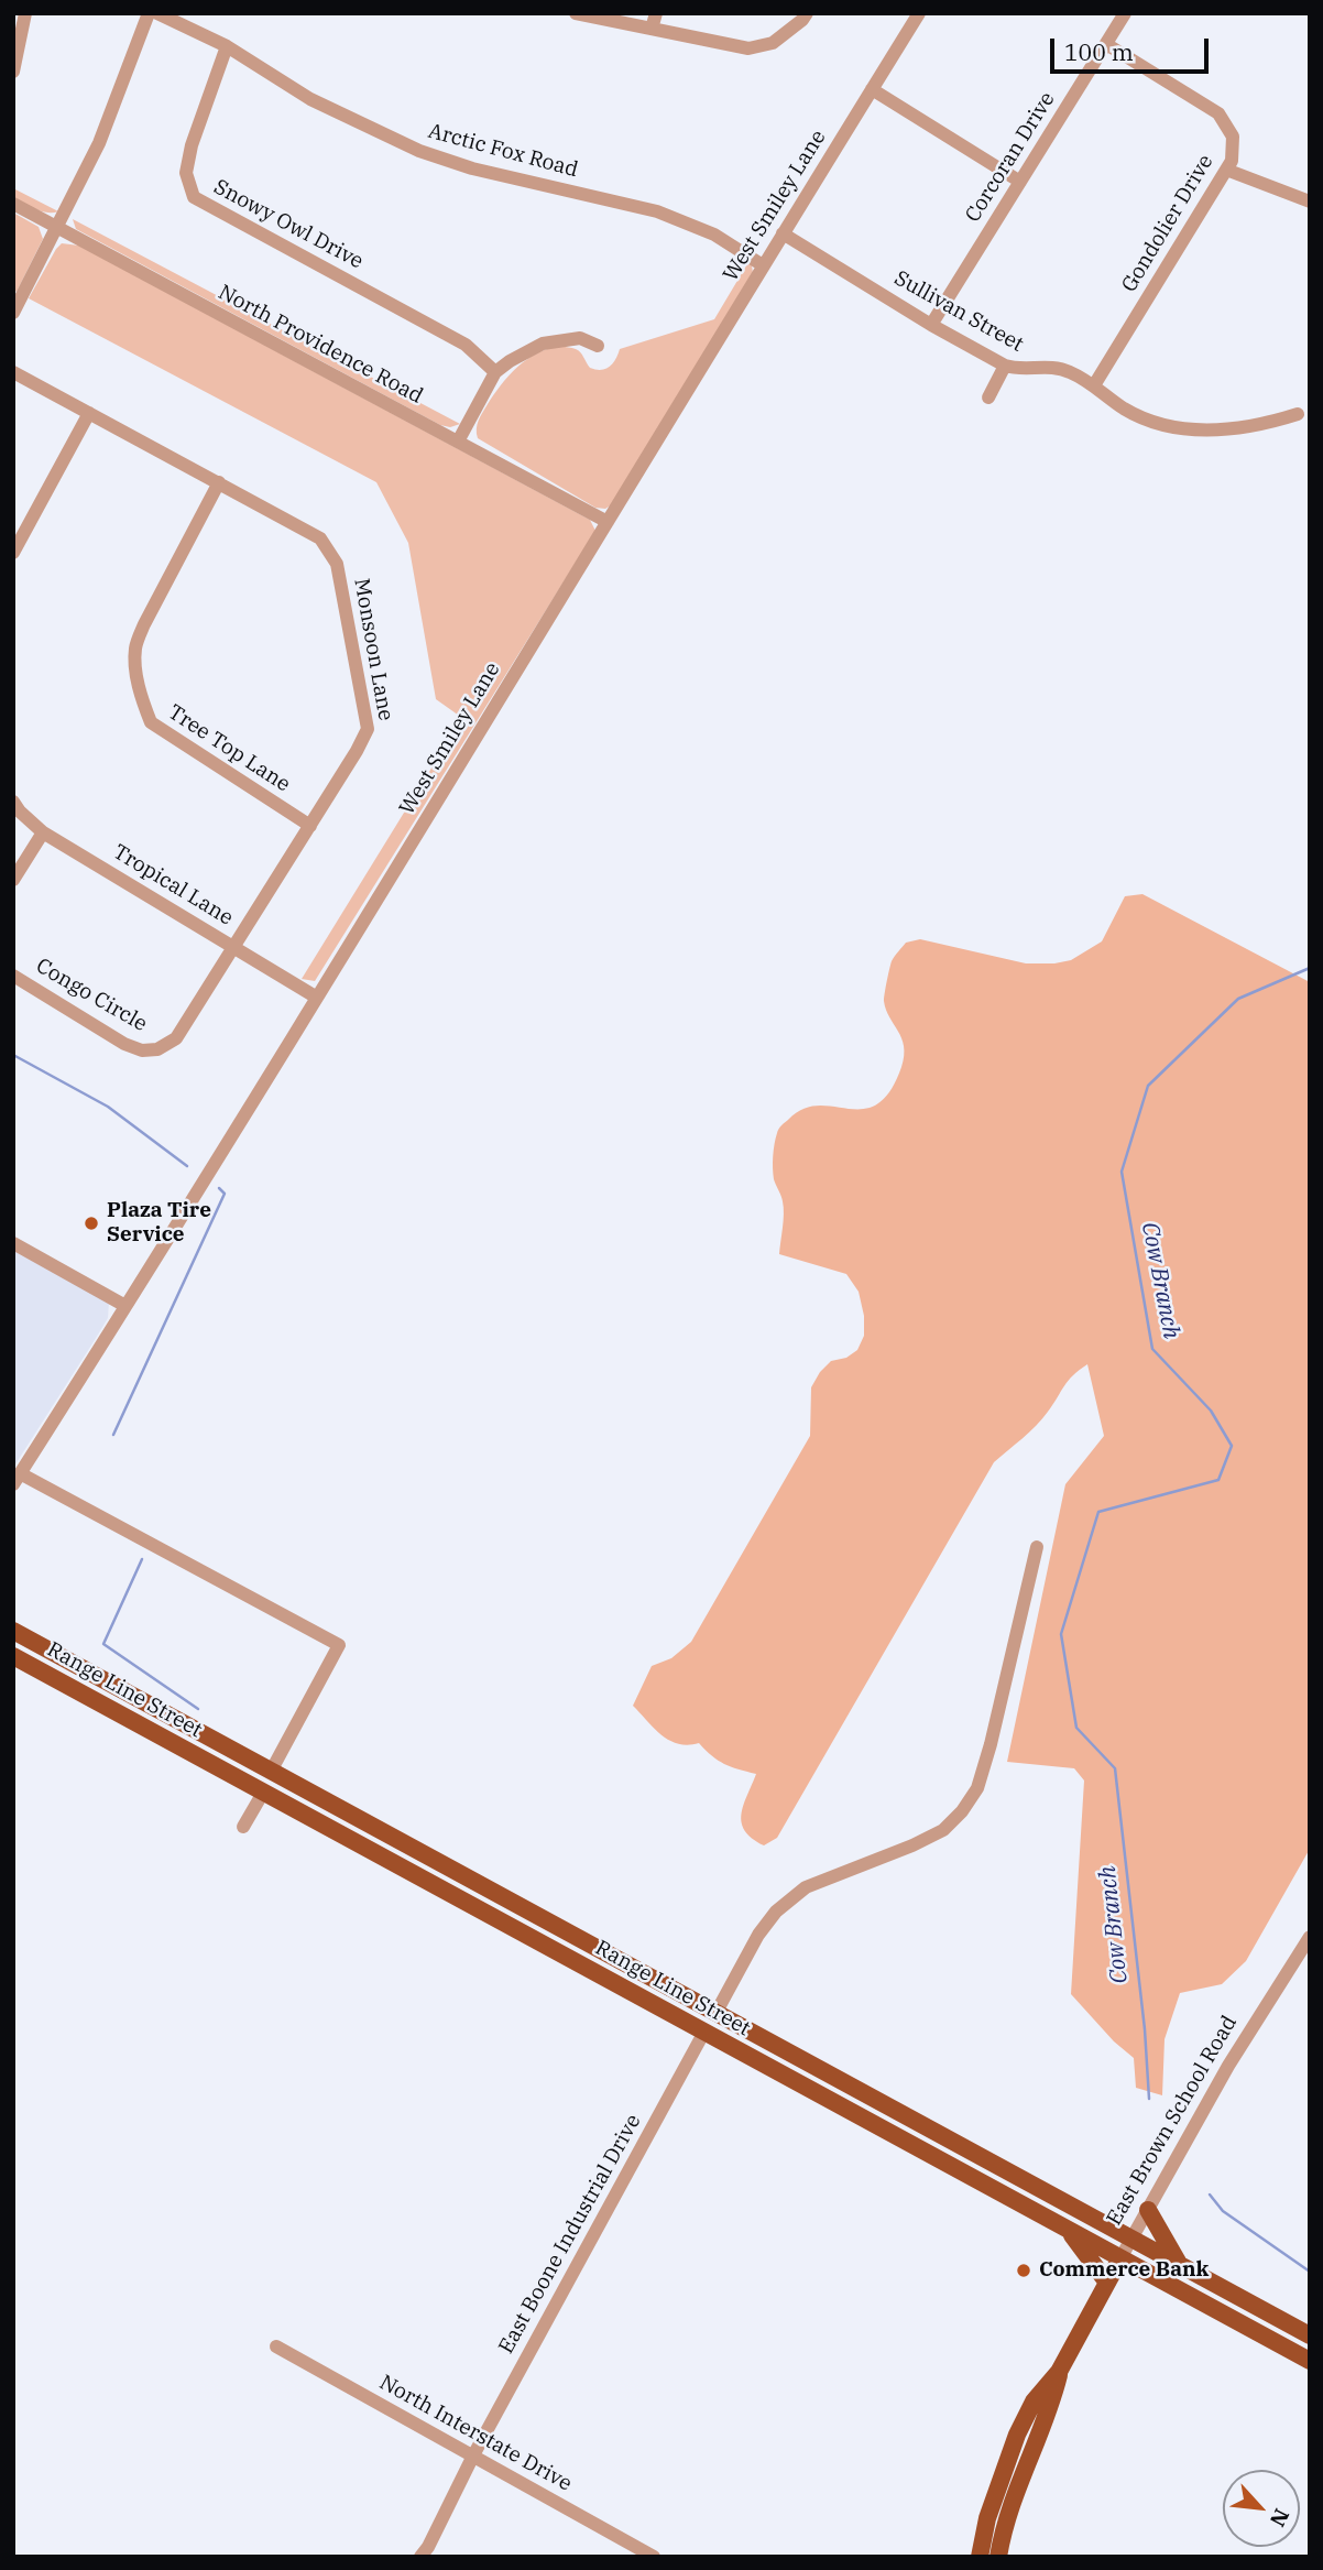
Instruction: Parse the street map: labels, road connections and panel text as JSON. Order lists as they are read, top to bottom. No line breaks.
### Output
{"streets":{"main road":["Range Line Street","East Brown School Road"],"street":["Arctic Fox Road","Corcoran Drive","West Smiley Lane","Gondolier Drive","Snowy Owl Drive","Sullivan Street","North Providence Road","Monsoon Lane","Tree Top Lane","Tropical Lane","Congo Circle","East Boone Industrial Drive","North Interstate Drive"]},"crossings":[["Arctic Fox Road","West Smiley Lane"],["Arctic Fox Road","Snowy Owl Drive"],["Corcoran Drive","Gondolier Drive"],["Corcoran Drive","Sullivan Street"],["West Smiley Lane","Sullivan Street"],["West Smiley Lane","North Providence Road"],["West Smiley Lane","Tropical Lane"],["Gondolier Drive","Sullivan Street"],["Monsoon Lane","Tree Top Lane"],["Monsoon Lane","Tropical Lane"],["Monsoon Lane","Congo Circle"],["Tropical Lane","Congo Circle"],["Range Line Street","East Brown School Road"],["Range Line Street","East Boone Industrial Drive"],["East Boone Industrial Drive","North Interstate Drive"]],"water":["Cow Branch"],"places":["Plaza Tire Service","Commerce Bank"],"scale_bar":"100 m","north":"bottom right"}
